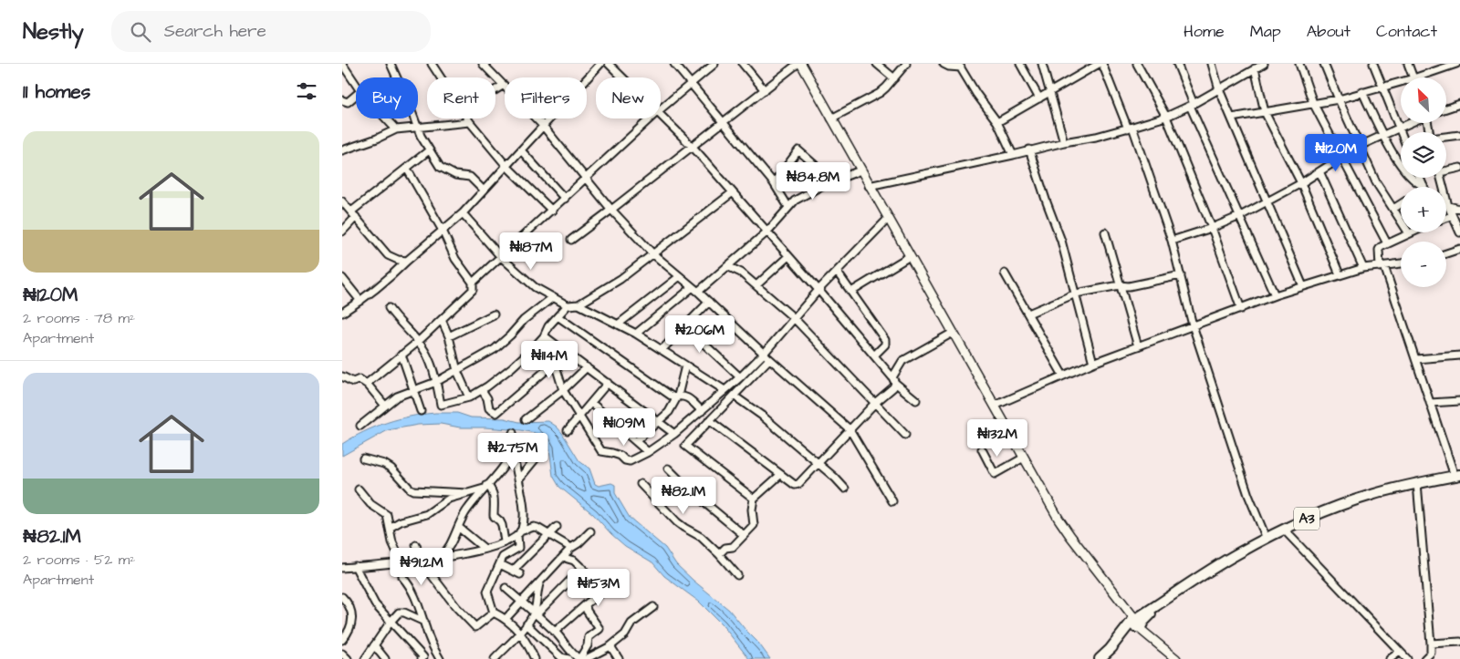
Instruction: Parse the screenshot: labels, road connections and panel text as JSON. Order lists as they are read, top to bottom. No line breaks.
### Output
{"streets":{"highway":["A3"]},"north":"top left","page":{"header":"Nestly","search":"Search here","nav":["Home","Map","About","Contact"],"heading":"11 homes","map_buttons":["+","−"],"chip":["Buy","Rent","Filters","New"],"list":[{"name":"₦120M","note":"2 rooms · 78 m² · Apartment"},{"name":"₦82.1M","note":"2 rooms · 52 m² · Apartment"}],"price":["₦120M","₦84.8M","₦187M","₦206M","₦114M","₦109M","₦132M","₦275M","₦82.1M","₦91.2M","₦153M"]}}
